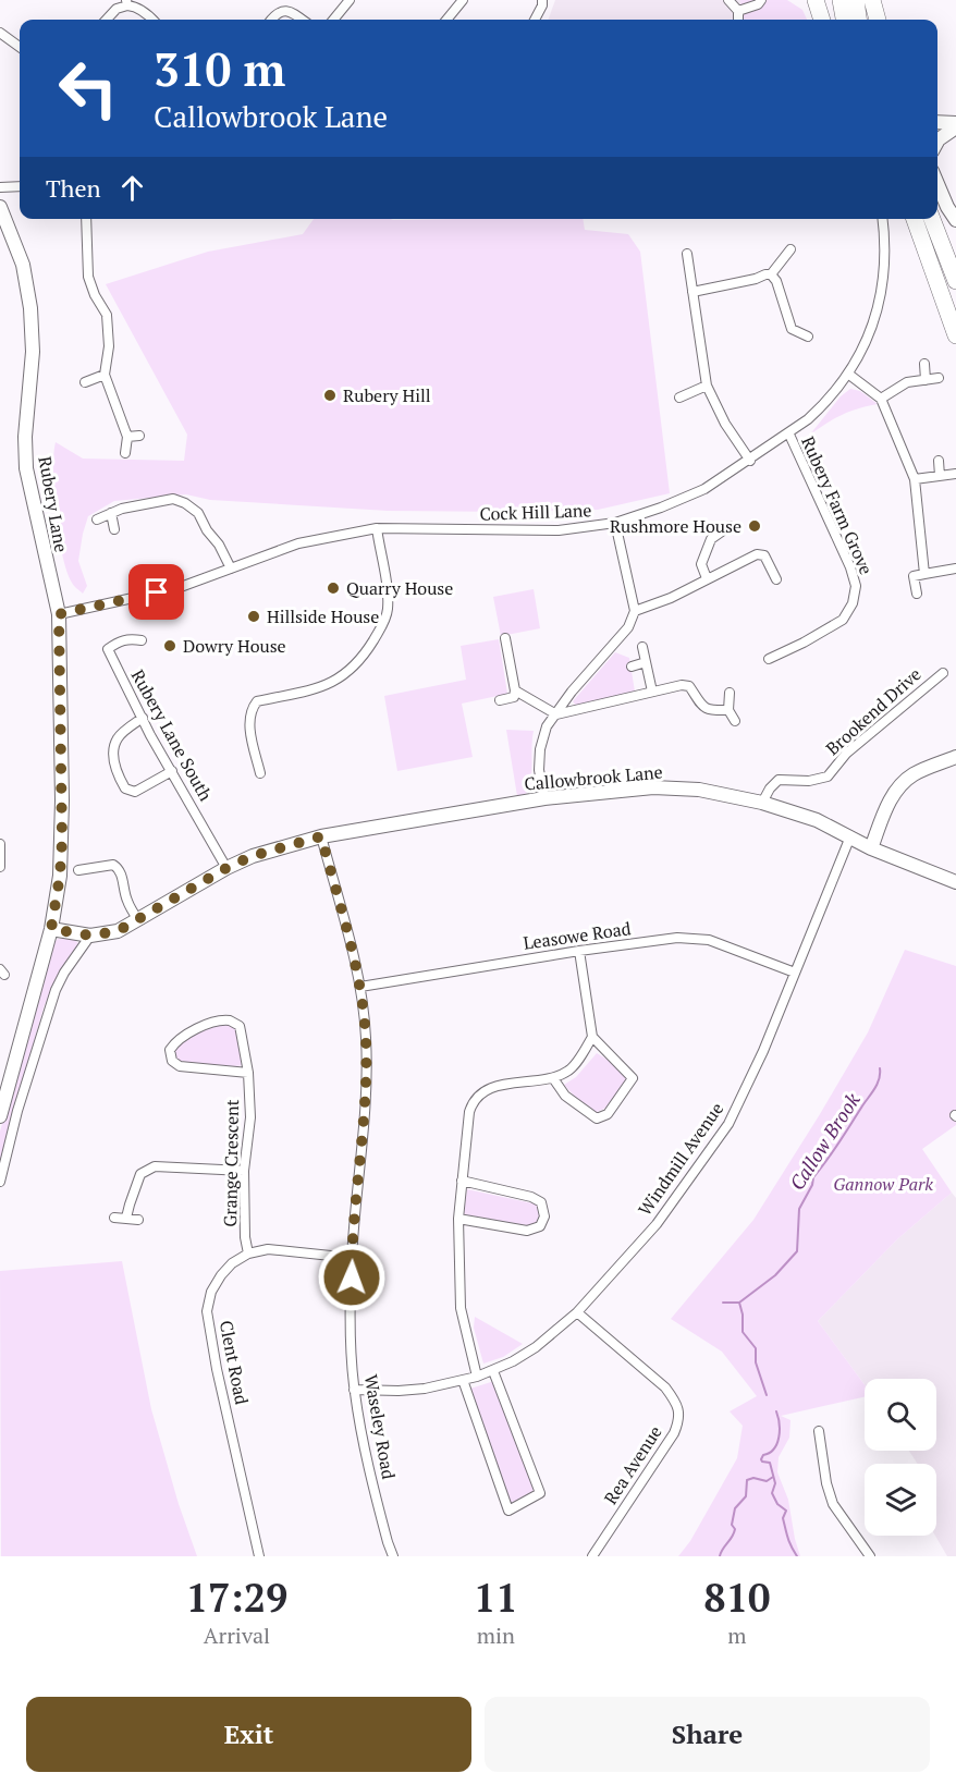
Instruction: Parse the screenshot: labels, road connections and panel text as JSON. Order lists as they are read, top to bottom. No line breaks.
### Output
{"streets":{"street":["Rubery Lane","Rubery Farm Grove","Cock Hill Lane","Brookend Drive","Rubery Lane South","Callowbrook Lane","Leasowe Road","Windmill Avenue","Grange Crescent","Clent Road","Waseley Road","Rea Avenue"]},"crossings":[["Rubery Lane","Cock Hill Lane"],["Rubery Farm Grove","Cock Hill Lane"],["Brookend Drive","Callowbrook Lane"],["Rubery Lane South","Callowbrook Lane"],["Callowbrook Lane","Windmill Avenue"],["Callowbrook Lane","Waseley Road"],["Leasowe Road","Windmill Avenue"],["Leasowe Road","Waseley Road"],["Windmill Avenue","Waseley Road"],["Windmill Avenue","Rea Avenue"],["Grange Crescent","Clent Road"]],"water":["Callow Brook"],"parks":["Gannow Park"],"places":["Rubery Hill","Rushmore House","Quarry House","Hillside House","Dowry House"],"page":{"turn":["310 m","Callowbrook Lane"],"then":"Then","eta":["17:29","Arrival","11","min","810","m"],"buttons":["Exit","Share"]}}
